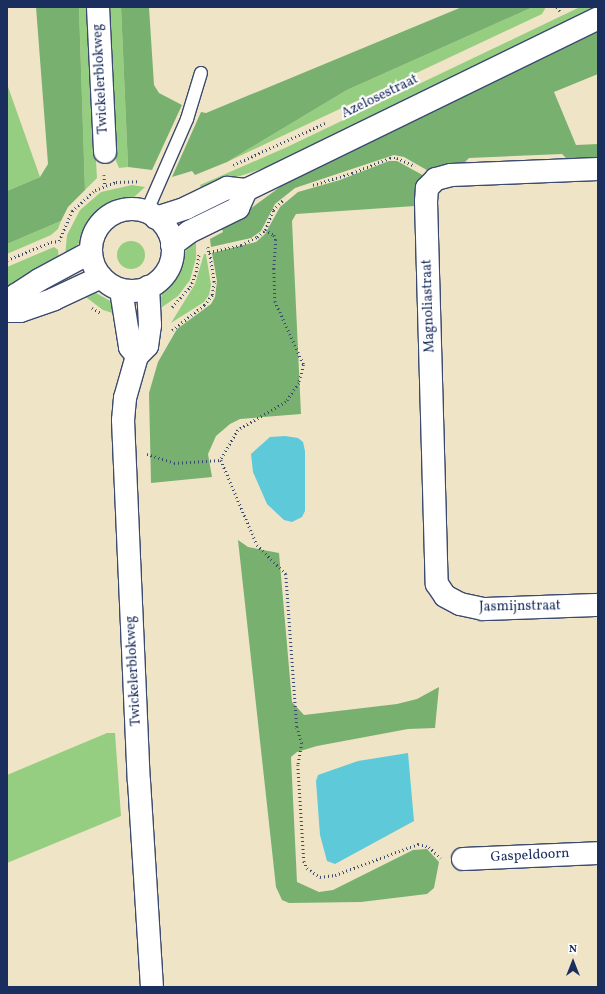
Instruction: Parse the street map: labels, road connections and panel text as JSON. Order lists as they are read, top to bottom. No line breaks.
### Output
{"streets":{"street":["Twickelerblokweg","Azelosestraat","Magnoliastraat","Jasmijnstraat","Gaspeldoorn"]},"crossings":[["Magnoliastraat","Jasmijnstraat"]],"north":"top"}
